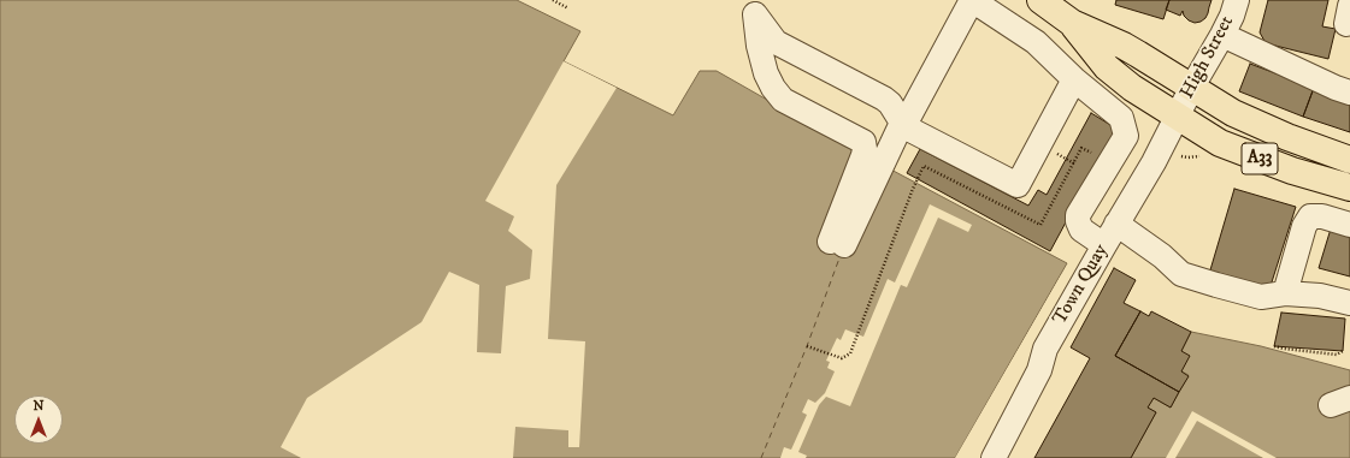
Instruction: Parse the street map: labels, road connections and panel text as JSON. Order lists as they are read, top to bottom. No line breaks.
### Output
{"streets":{"main road":["A33"],"street":["High Street","Town Quay"]},"crossings":[["High Street","A33"],["High Street","Town Quay"],["A33","Town Quay"]],"north":"top"}
